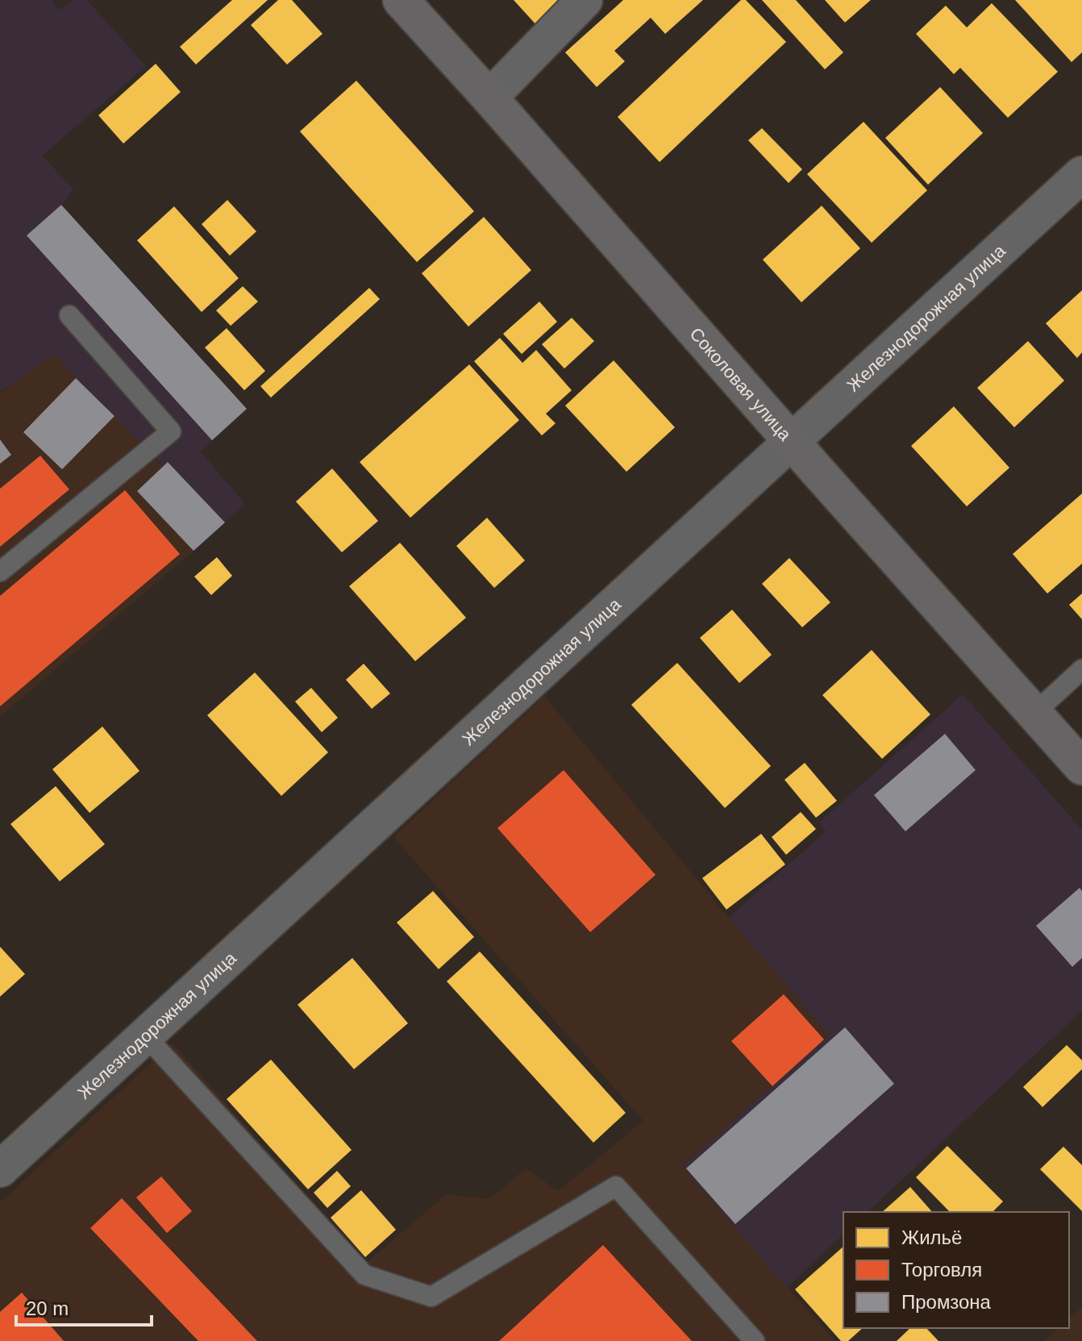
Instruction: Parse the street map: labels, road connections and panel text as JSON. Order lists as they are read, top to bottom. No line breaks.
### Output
{"streets":{"main road":["Соколовая улица"],"street":["Железнодорожная улица"]},"crossings":[["Железнодорожная улица","Соколовая улица"]],"legend":["Жильё","Торговля","Промзона"],"scale_bar":"20 m"}
